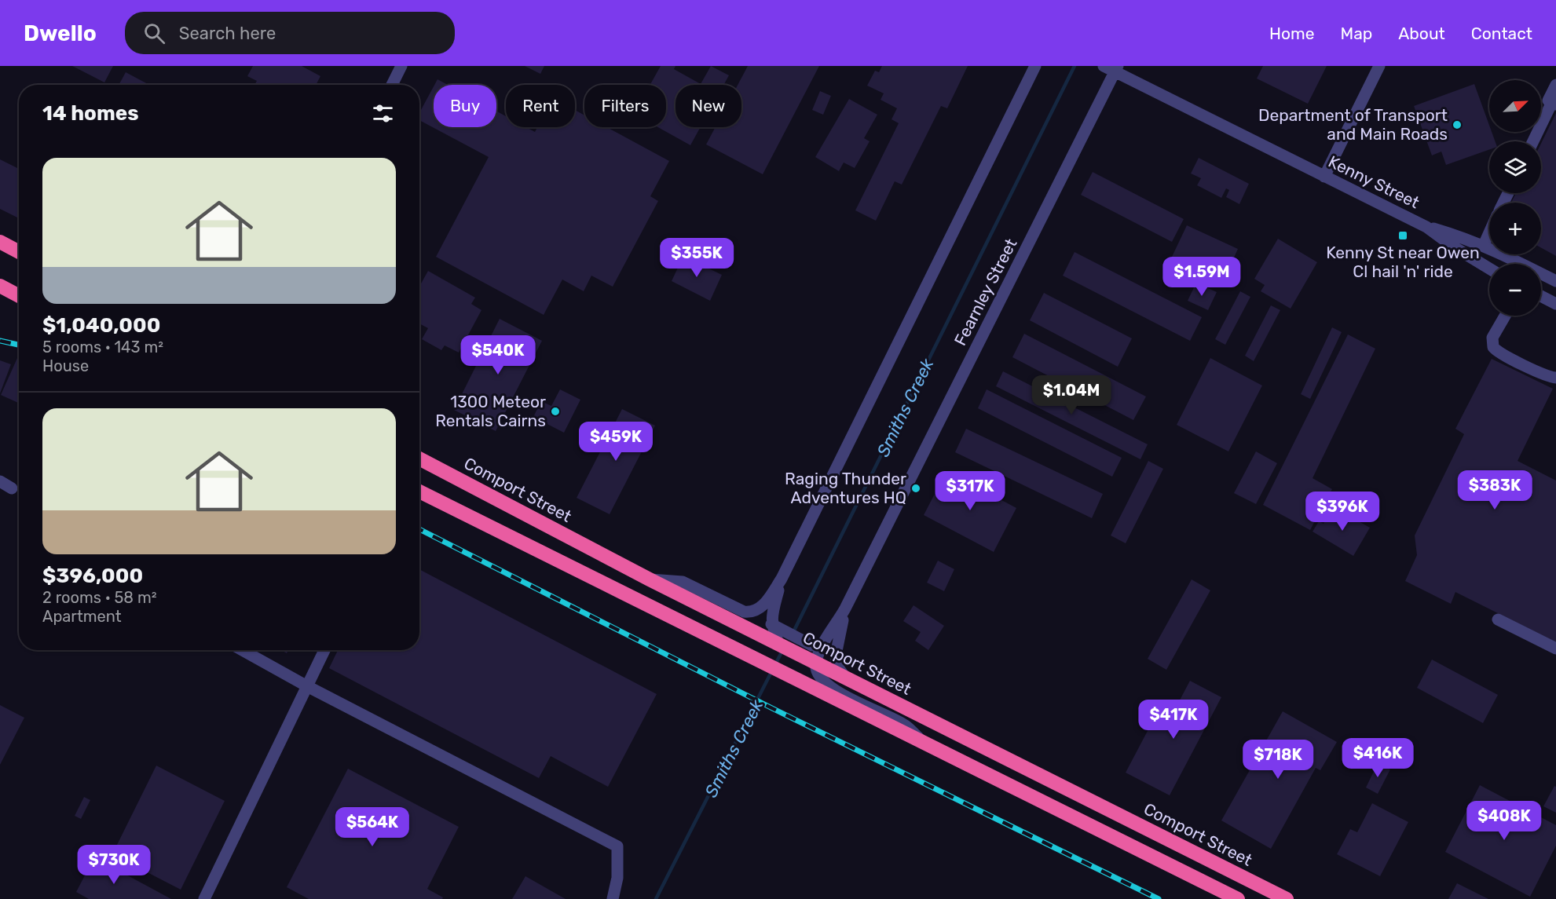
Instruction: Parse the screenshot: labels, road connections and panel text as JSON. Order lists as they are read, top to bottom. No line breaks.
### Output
{"streets":{"highway":["Comport Street"],"street":["Kenny Street","Fearnley Street"]},"crossings":[["Kenny Street","Fearnley Street"],["Fearnley Street","Comport Street"]],"water":["Smiths Creek"],"places":{"other":["Department of Transport and Main Roads","1300 Meteor Rentals Cairns","Raging Thunder Adventures HQ"],"transit":["Kenny St near Owen Cl hail 'n' ride"]},"north":"top right","page":{"header":"Dwello","search":"Search here","nav":["Home","Map","About","Contact"],"map_buttons":["+","−"],"chip":["Buy","Rent","Filters","New"],"heading":"14 homes","list":[{"name":"$1,040,000","note":"5 rooms · 143 m² · House"},{"name":"$396,000","note":"2 rooms · 58 m² · Apartment"}],"price":["$355K","$1.59M","$540K","$1.04M","$459K","$383K","$317K","$396K","$417K","$416K","$718K","$408K","$564K","$730K"]}}
